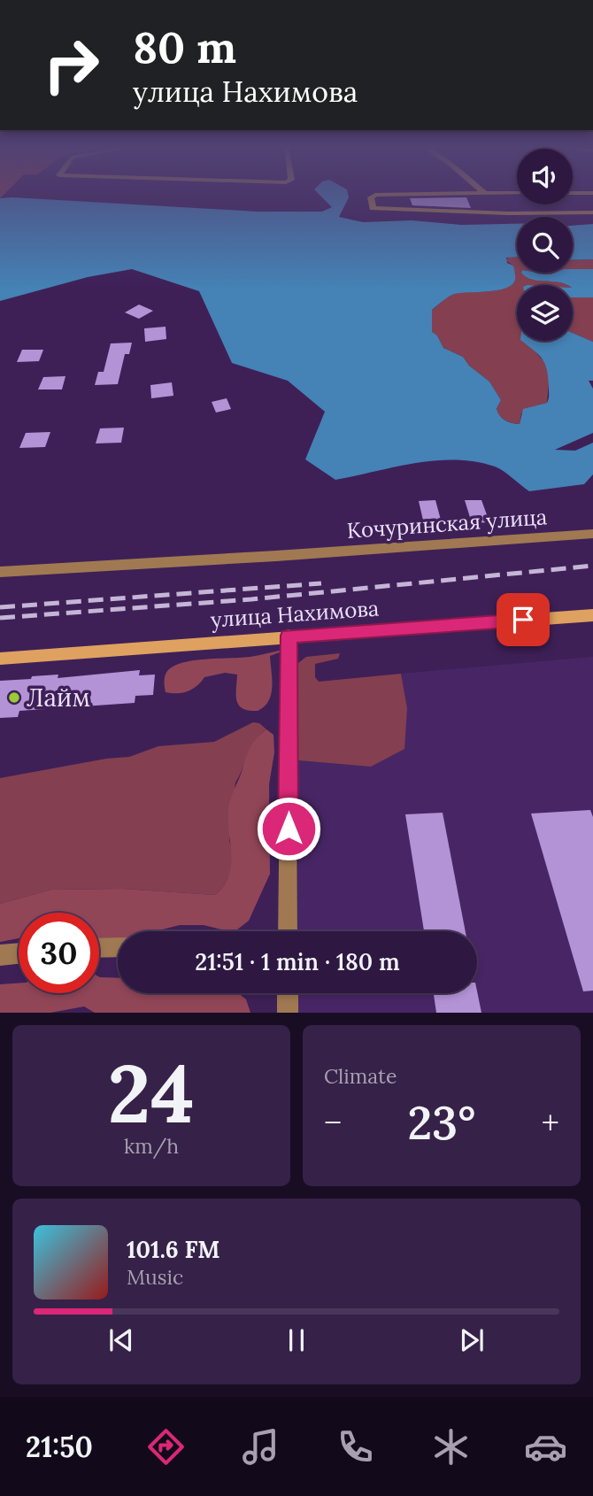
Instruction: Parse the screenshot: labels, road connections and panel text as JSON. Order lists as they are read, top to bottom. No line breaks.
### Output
{"streets":{"main road":["улица Нахимова"],"street":["Кочуринская улица"]},"places":["Лайм"],"page":{"turn":["80 m","улица Нахимова"],"limit":"30","trip":"21:51 · 1 min · 180 m","tile":[["24","km/h"],"Climate"],"heat":["−","23°","+"],"song":["101.6 FM","Music"],"tabs":"21:50"}}
